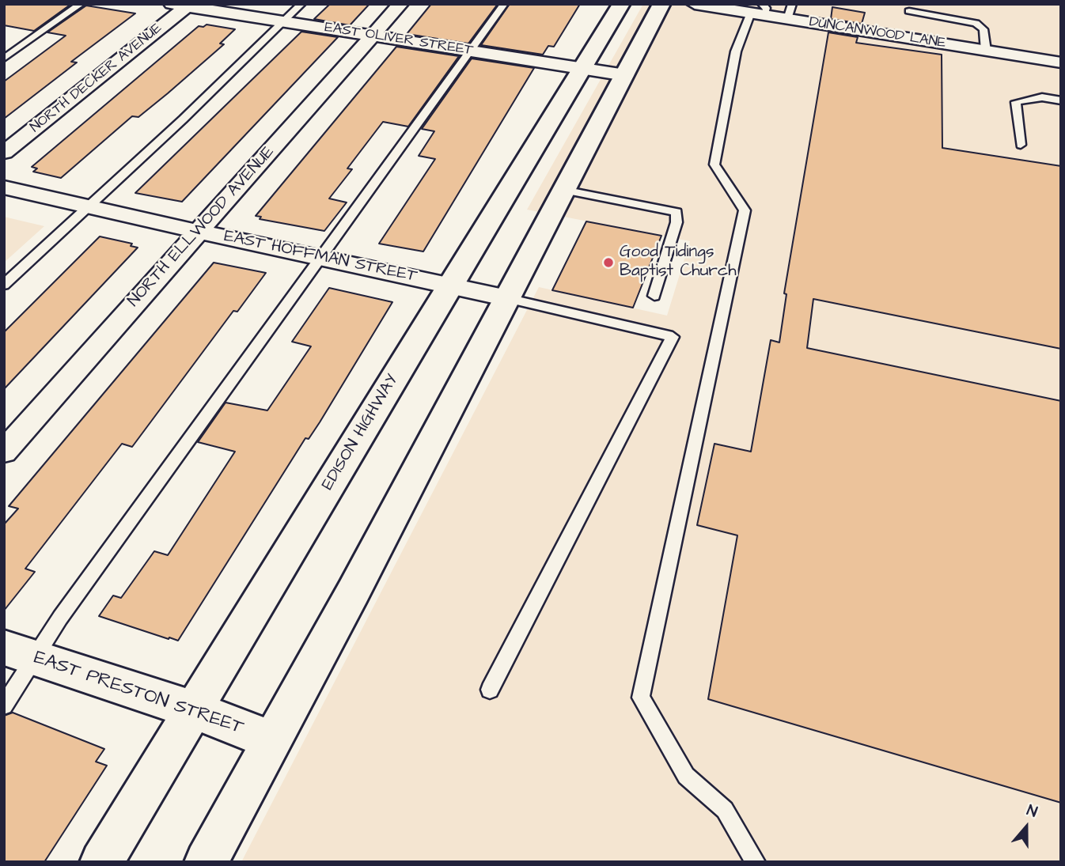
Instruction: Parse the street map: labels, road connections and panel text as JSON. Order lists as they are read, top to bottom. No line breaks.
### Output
{"streets":{"main road":["EDISON HIGHWAY","EAST PRESTON STREET"],"street":["DUNCANWOOD LANE","EAST OLIVER STREET","NORTH DECKER AVENUE","NORTH ELLWOOD AVENUE","EAST HOFFMAN STREET"]},"crossings":[["EAST OLIVER STREET","NORTH DECKER AVENUE"],["EAST OLIVER STREET","NORTH ELLWOOD AVENUE"],["EAST OLIVER STREET","EDISON HIGHWAY"],["NORTH ELLWOOD AVENUE","EAST HOFFMAN STREET"],["EAST HOFFMAN STREET","EDISON HIGHWAY"],["EDISON HIGHWAY","EAST PRESTON STREET"]],"places":["Good Tidings Baptist Church"],"north":"top"}
